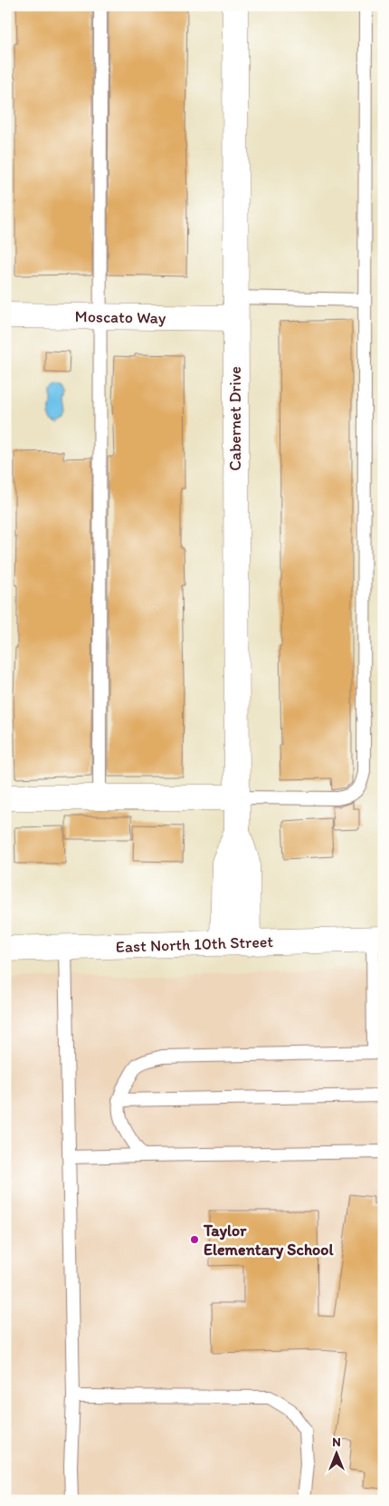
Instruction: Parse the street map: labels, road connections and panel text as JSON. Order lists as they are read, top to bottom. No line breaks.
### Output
{"streets":{"street":["Moscato Way","Cabernet Drive","East North 10th Street"]},"crossings":[["Moscato Way","Cabernet Drive"],["Cabernet Drive","East North 10th Street"]],"places":["Taylor Elementary School"],"north":"top"}
